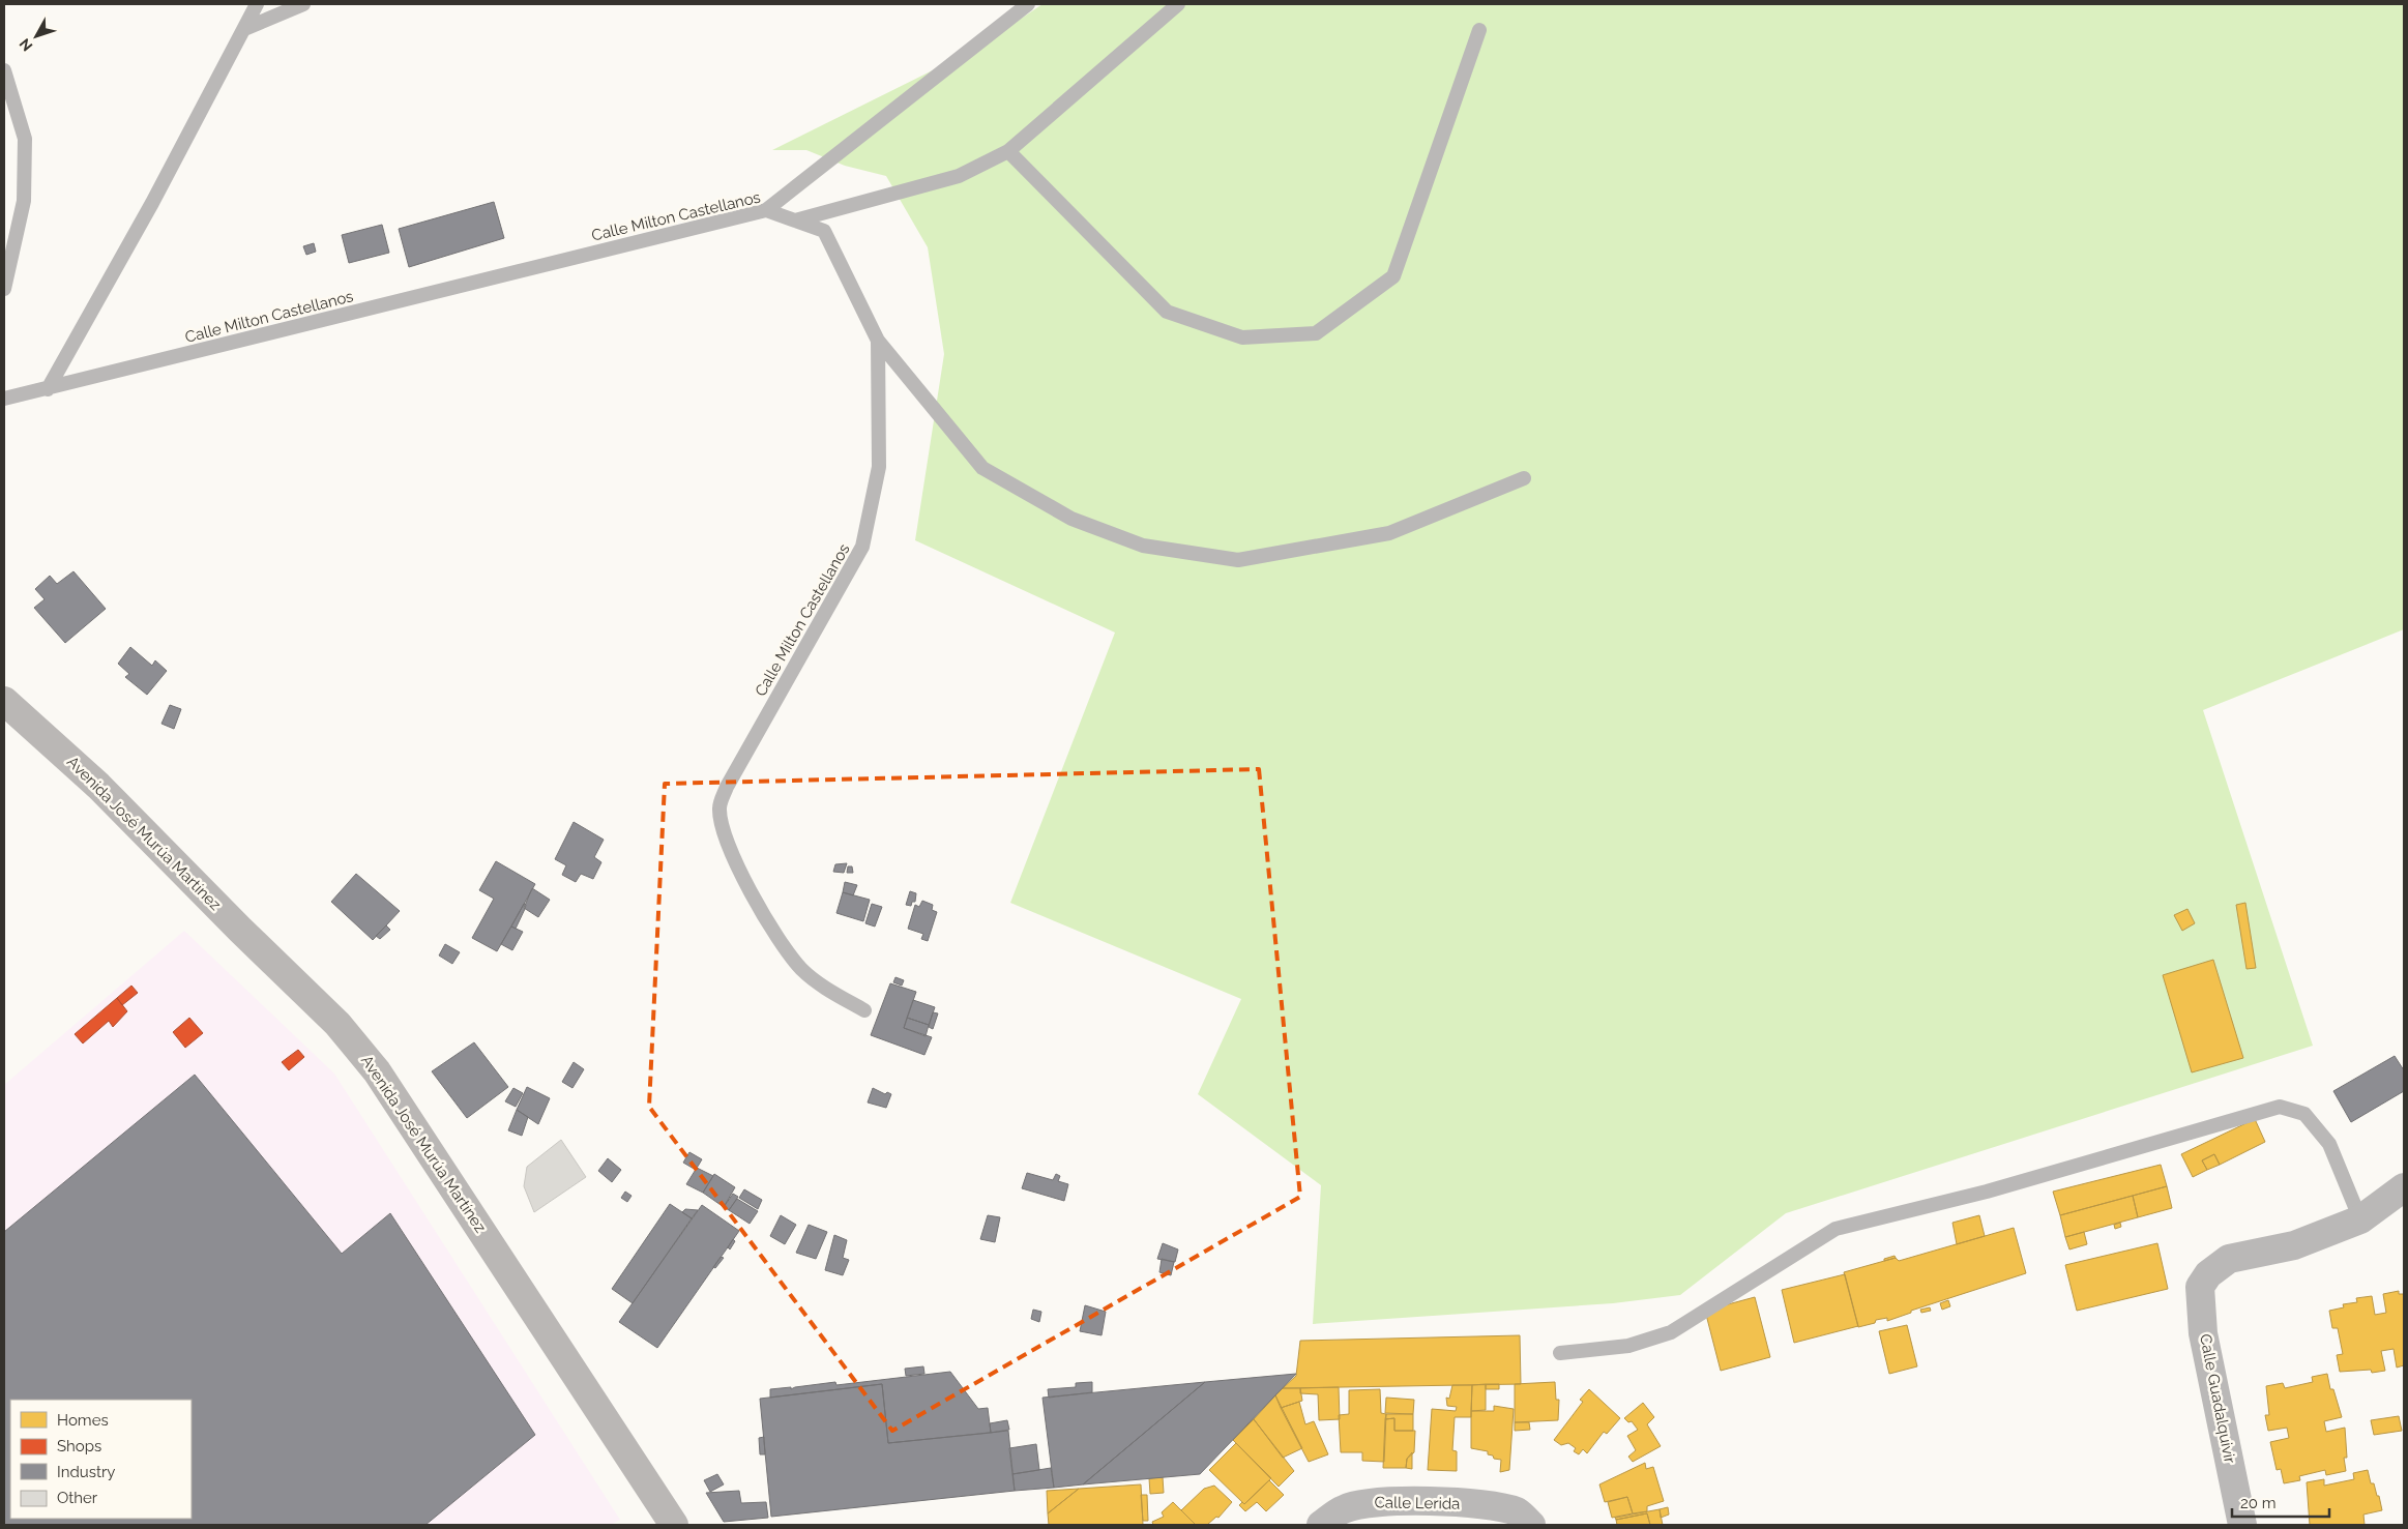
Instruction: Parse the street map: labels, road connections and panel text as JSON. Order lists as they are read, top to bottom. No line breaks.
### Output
{"streets":{"main road":["Avenida José Murúa Martínez"],"street":["Calle Guadalquivir","Calle Lerida"],"lane":["Calle Milton Castellanos"]},"legend":["Homes","Shops","Industry","Other"],"scale_bar":"20 m","north":"bottom left"}
